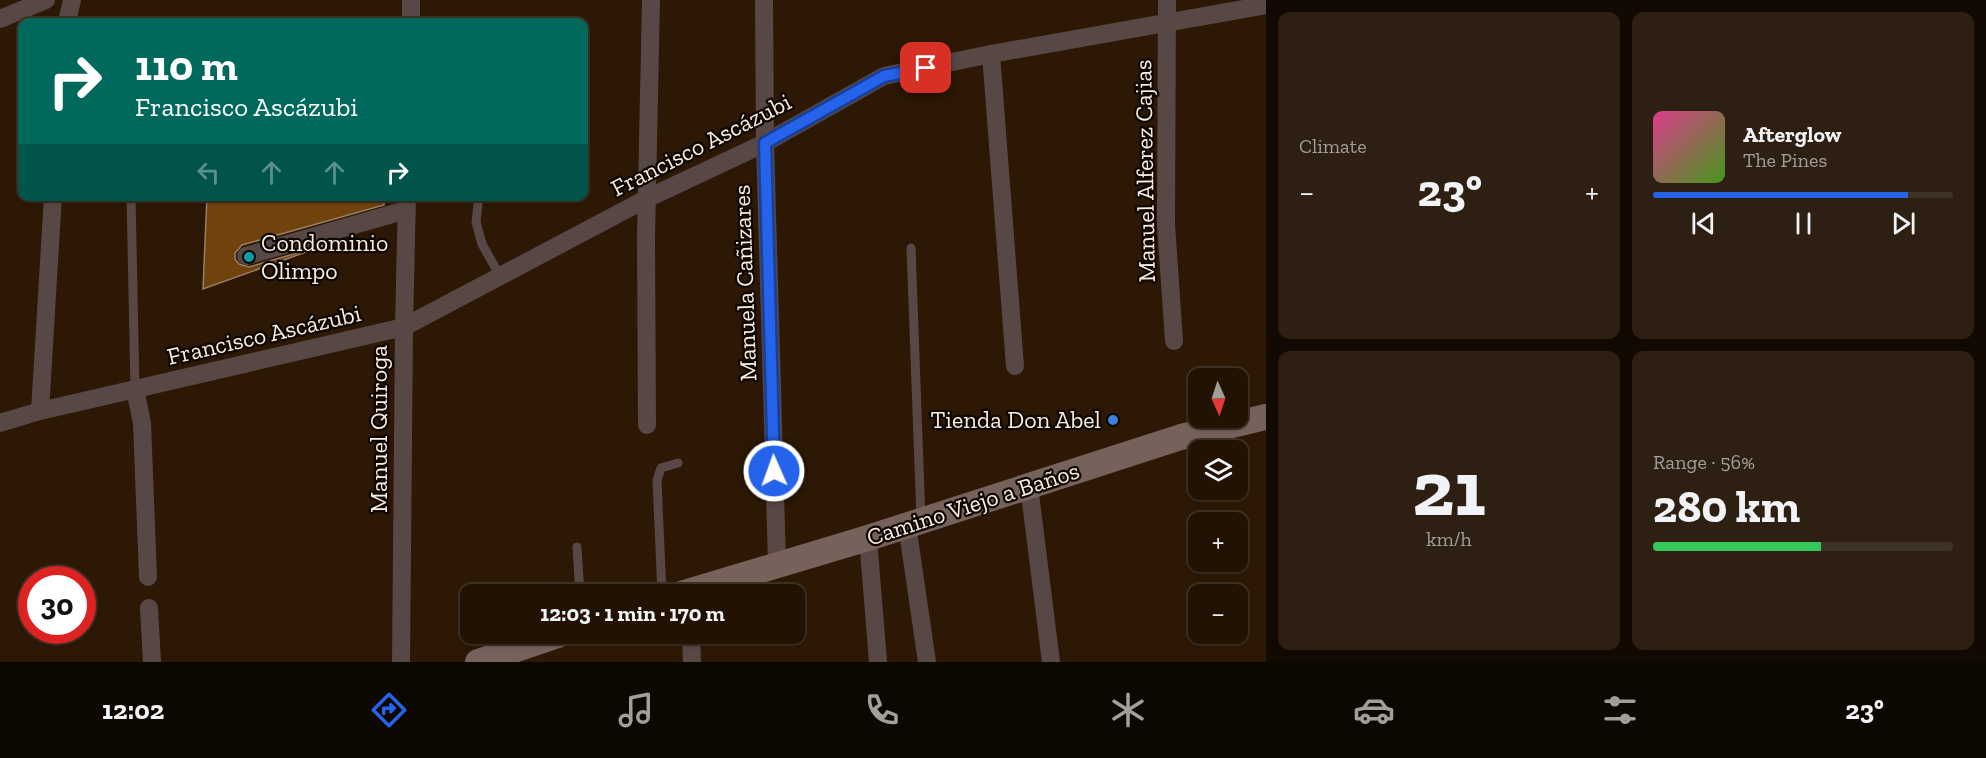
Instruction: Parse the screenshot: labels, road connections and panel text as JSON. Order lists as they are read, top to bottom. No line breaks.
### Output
{"streets":{"street":["Francisco Ascázubi","Manuel Alferez Cajias","Manuela Cañizares","Manuel Quiroga","Camino Viejo a Baños"]},"crossings":[["Francisco Ascázubi","Manuel Alferez Cajias"],["Francisco Ascázubi","Manuela Cañizares"],["Francisco Ascázubi","Manuel Quiroga"],["Manuela Cañizares","Camino Viejo a Baños"]],"places":["Condominio Olimpo","Tienda Don Abel"],"north":"bottom","page":{"tile":["Climate",["21","km/h"],["Range · 56%","280 km"]],"turn":["110 m","Francisco Ascázubi"],"song":["Afterglow","The Pines"],"heat":["−","23°","+"],"map_buttons":["+","−"],"limit":"30","trip":"12:03 · 1 min · 170 m","tabs":["12:02","23°"]}}
